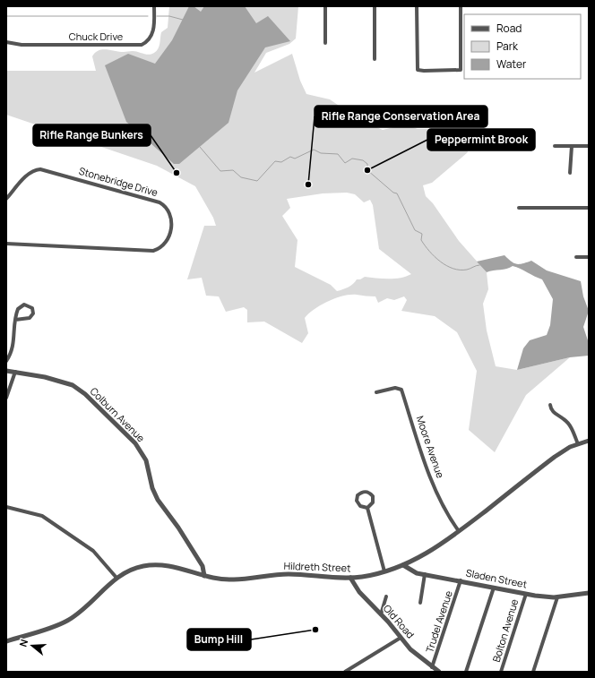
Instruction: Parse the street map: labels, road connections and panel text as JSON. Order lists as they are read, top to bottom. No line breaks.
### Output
{"streets":{"street":["Chuck Drive","Stonebridge Drive","Colburn Avenue","Moore Avenue","Hildreth Street","Sladen Street","Old Road","Trudel Avenue","Bolton Avenue"]},"crossings":[["Colburn Avenue","Hildreth Street"],["Moore Avenue","Hildreth Street"],["Hildreth Street","Sladen Street"],["Hildreth Street","Old Road"],["Sladen Street","Trudel Avenue"],["Sladen Street","Bolton Avenue"],["Old Road","Trudel Avenue"]],"places":["Peppermint Brook","Rifle Range Bunkers","Rifle Range Conservation Area","Bump Hill"],"legend":["Road","Park","Water"],"north":"left"}
